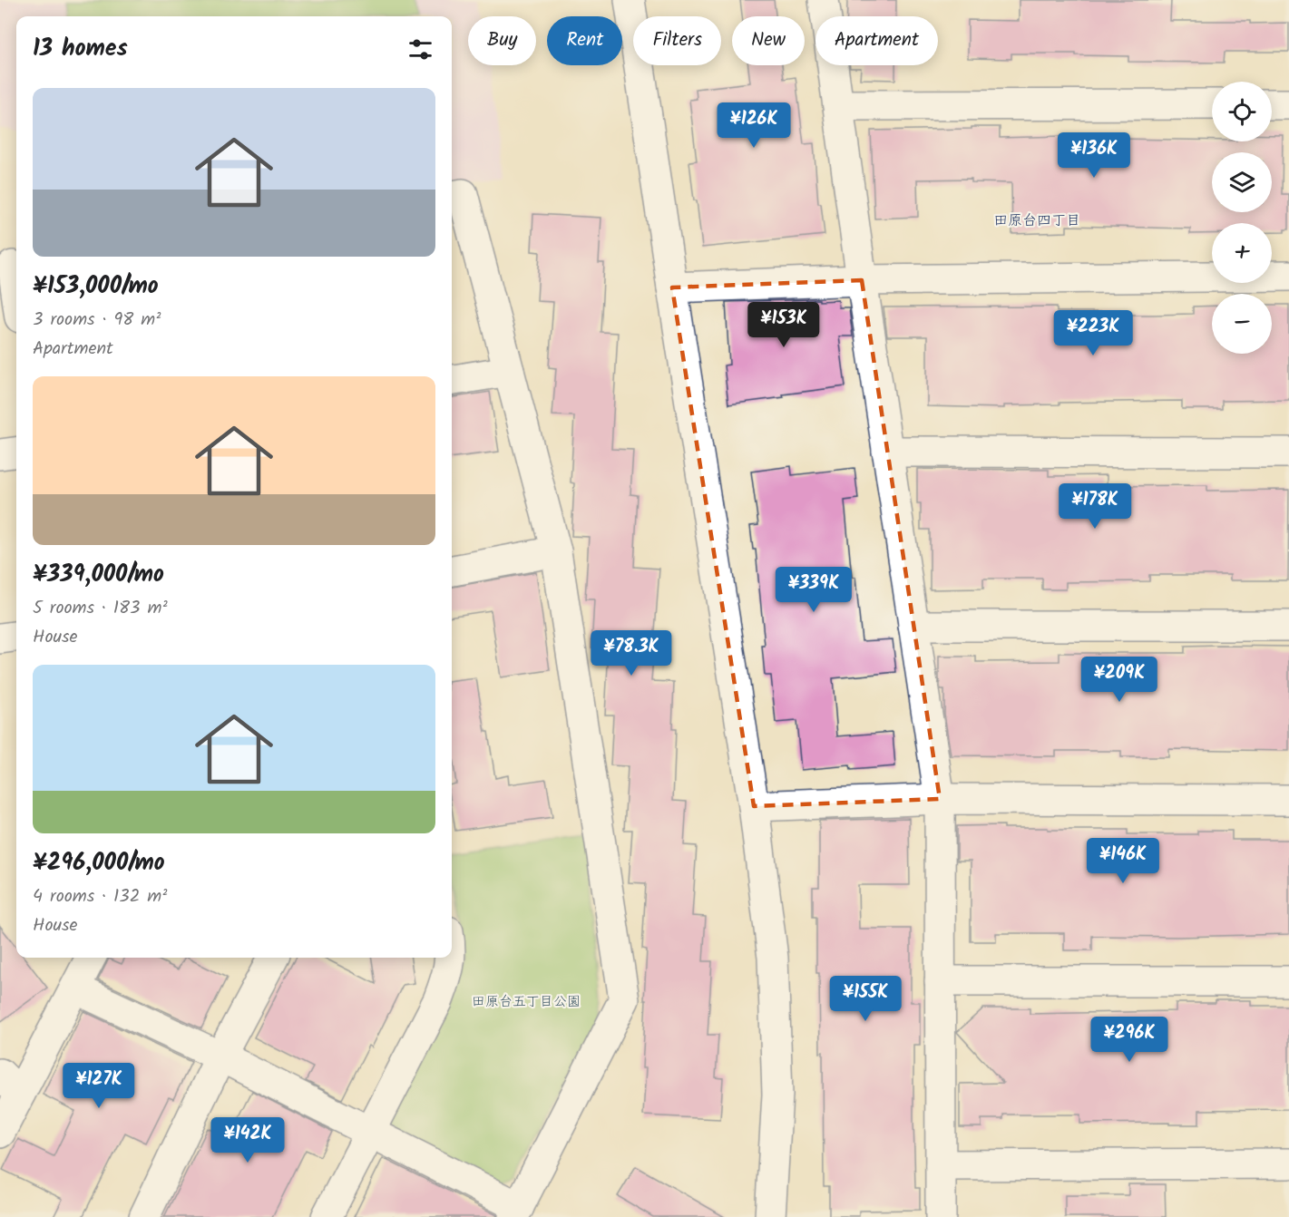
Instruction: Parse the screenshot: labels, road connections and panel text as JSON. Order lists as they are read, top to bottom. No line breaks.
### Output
{"districts":["田原台四丁目"],"parks":["田原台五丁目公園"],"page":{"chip":["Buy","Rent","Filters","New","Apartment"],"heading":"13 homes","map_buttons":["+","−"],"list":[{"name":"¥153,000/mo","note":"3 rooms · 98 m² · Apartment"},{"name":"¥339,000/mo","note":"5 rooms · 183 m² · House"},{"name":"¥296,000/mo","note":"4 rooms · 132 m² · House"}],"price":["¥126K","¥136K","¥153K","¥223K","¥178K","¥339K","¥78.3K","¥209K","¥146K","¥155K","¥296K","¥127K","¥142K"]}}
